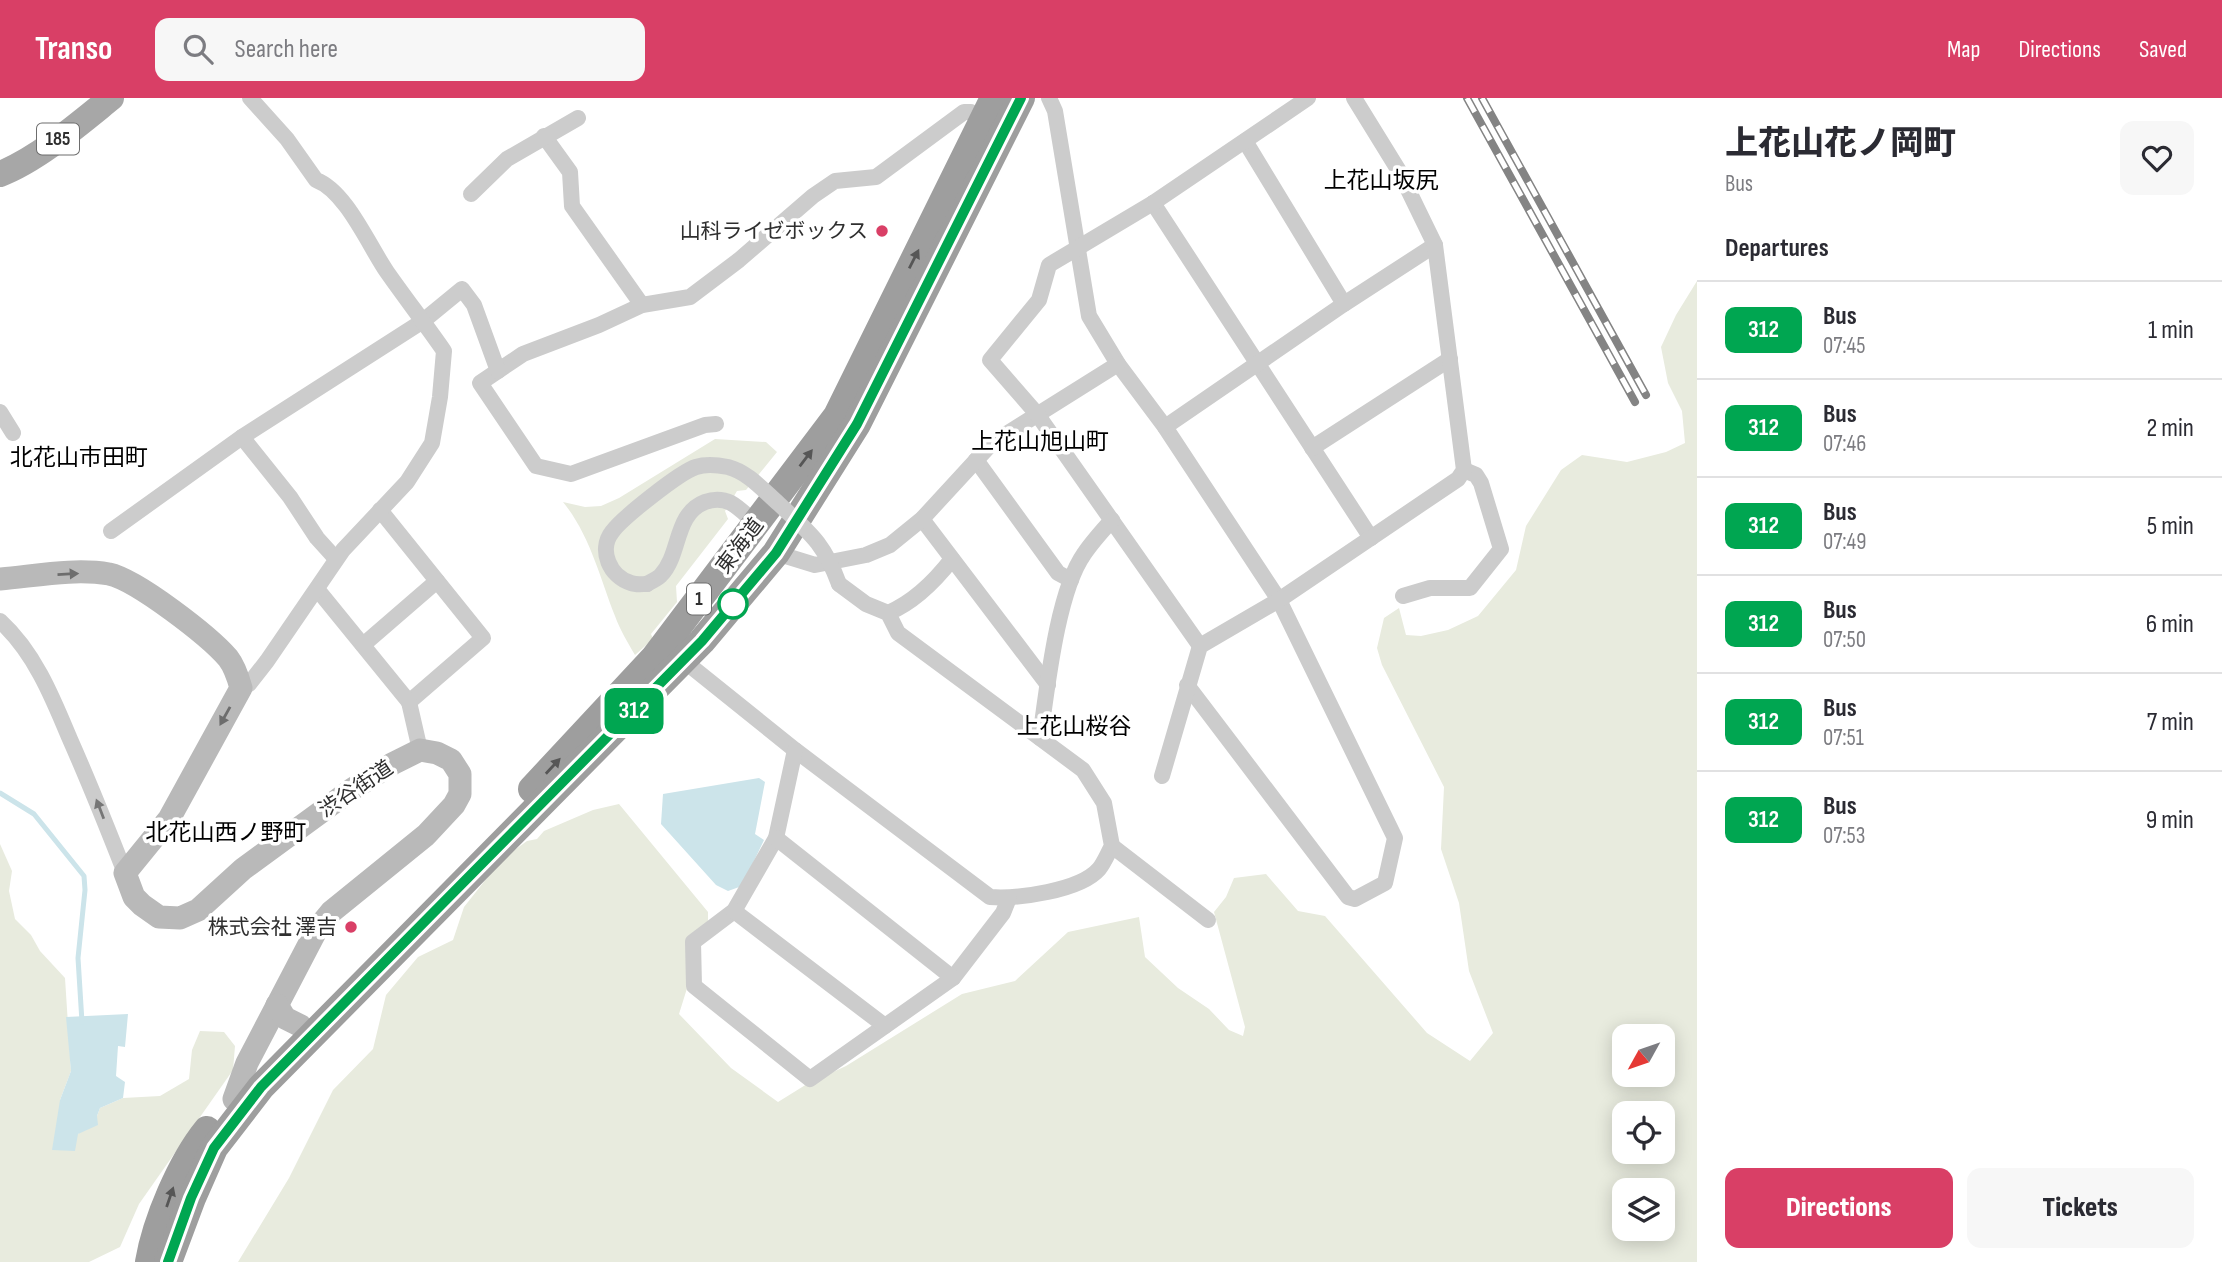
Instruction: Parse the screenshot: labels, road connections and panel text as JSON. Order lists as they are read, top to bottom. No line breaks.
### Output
{"streets":{"highway":["東海道","1"],"main road":["185","渋谷街道"]},"districts":["上花山坂尻","上花山旭山町","北花山市田町","上花山桜谷","北花山西ノ野町"],"places":["山科ライゼボックス","株式会社 澤吉"],"lines":["bus line 312"],"north":"bottom left","page":{"header":"Transo","search":"Search here","nav":["Map","Directions","Saved"],"on_map":"312","heading":[["上花山花ノ岡町","Bus"],"Departures"],"list":[{"mark":"312","name":"Bus","note":"07:45","value":"1 min"},{"mark":"312","name":"Bus","note":"07:46","value":"2 min"},{"mark":"312","name":"Bus","note":"07:49","value":"5 min"},{"mark":"312","name":"Bus","note":"07:50","value":"6 min"},{"mark":"312","name":"Bus","note":"07:51","value":"7 min"},{"mark":"312","name":"Bus","note":"07:53","value":"9 min"}],"buttons":["Directions","Tickets"]}}
